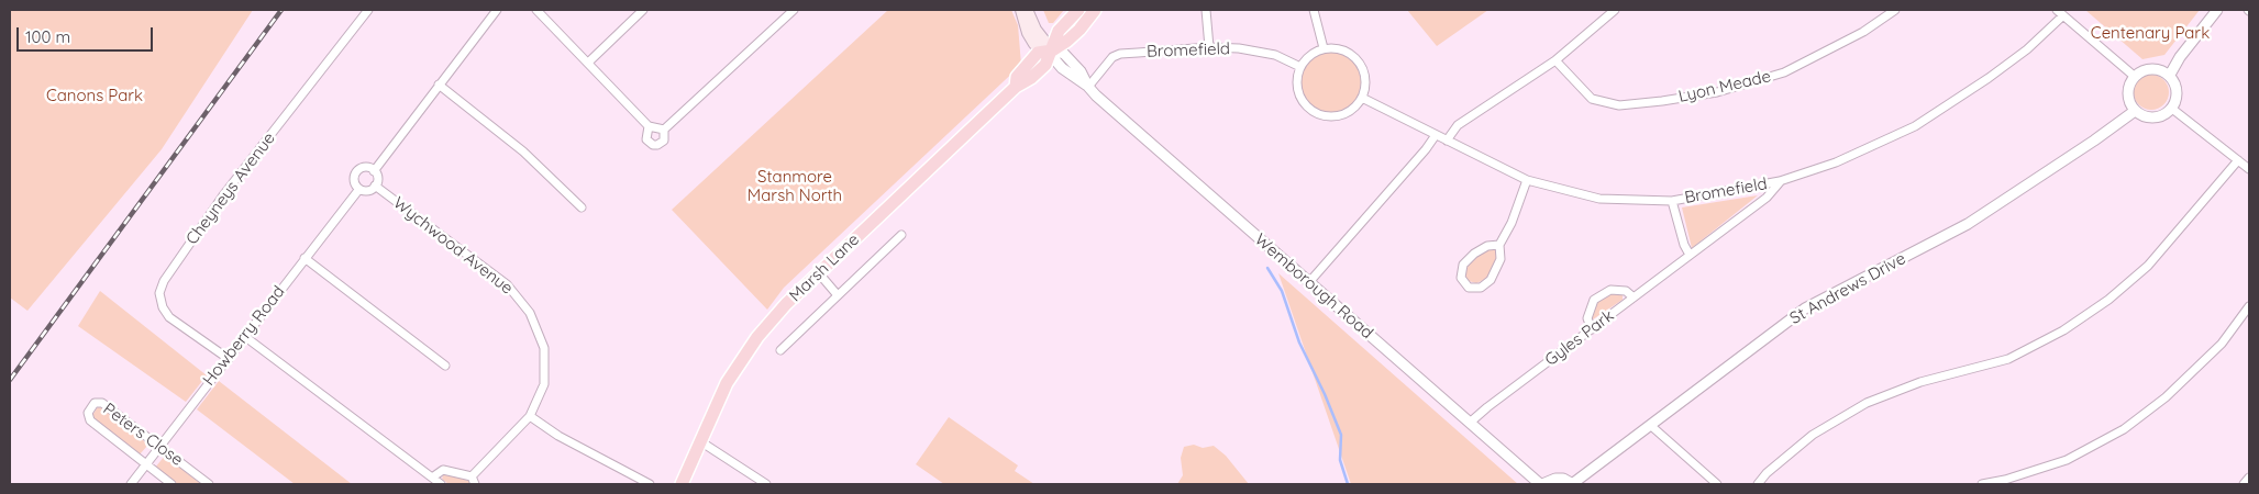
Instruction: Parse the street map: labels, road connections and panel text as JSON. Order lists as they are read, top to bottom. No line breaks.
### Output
{"streets":{"main road":["Marsh Lane"],"street":["Bromefield","Lyon Meade","Cheyneys Avenue","Wychwood Avenue","Wemborough Road","St Andrews Drive","Howberry Road","Gyles Park","Peters Close"]},"crossings":[["Bromefield","Wemborough Road"],["Bromefield","Gyles Park"],["Cheyneys Avenue","Howberry Road"],["Wychwood Avenue","Howberry Road"],["Marsh Lane","Wemborough Road"],["Wemborough Road","Gyles Park"],["Howberry Road","Peters Close"]],"parks":["Centenary Park","Canons Park","Stanmore Marsh North"],"scale_bar":"100 m"}
